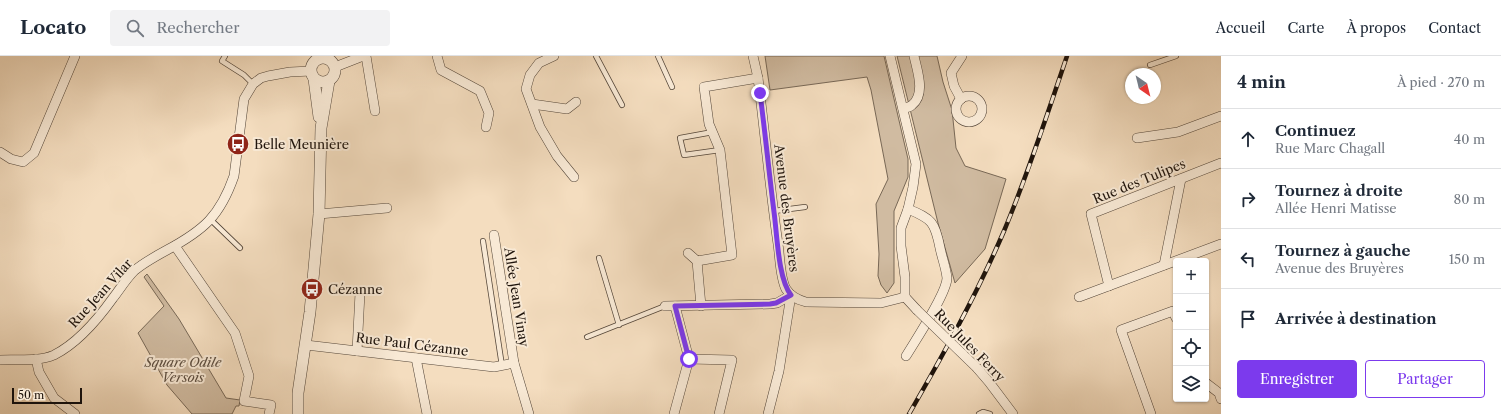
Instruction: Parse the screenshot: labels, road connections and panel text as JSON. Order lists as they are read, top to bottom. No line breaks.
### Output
{"streets":{"street":["Rue des Tulipes","Avenue des Bruyères","Rue Jean Vilar","Allée Jean Vinay","Rue Paul Cézanne","Rue Jules Ferry"]},"crossings":[["Allée Jean Vinay","Rue Paul Cézanne"]],"parks":["Square Odile Versois"],"places":{"bus stop":["Belle Meunière","Cézanne"]},"scale_bar":"50 m","north":"bottom right","page":{"header":"Locato","search":"Rechercher","nav":["Accueil","Carte","À propos","Contact"],"heading":["4 min","À pied · 270 m"],"list":[["Continuez","Rue Marc Chagall","40 m"],["Tournez à droite","Allée Henri Matisse","80 m"],["Tournez à gauche","Avenue des Bruyères","150 m"],"Arrivée à destination"],"map_buttons":["+","−"],"buttons":["Enregistrer","Partager"],"scale":"50 m"}}
